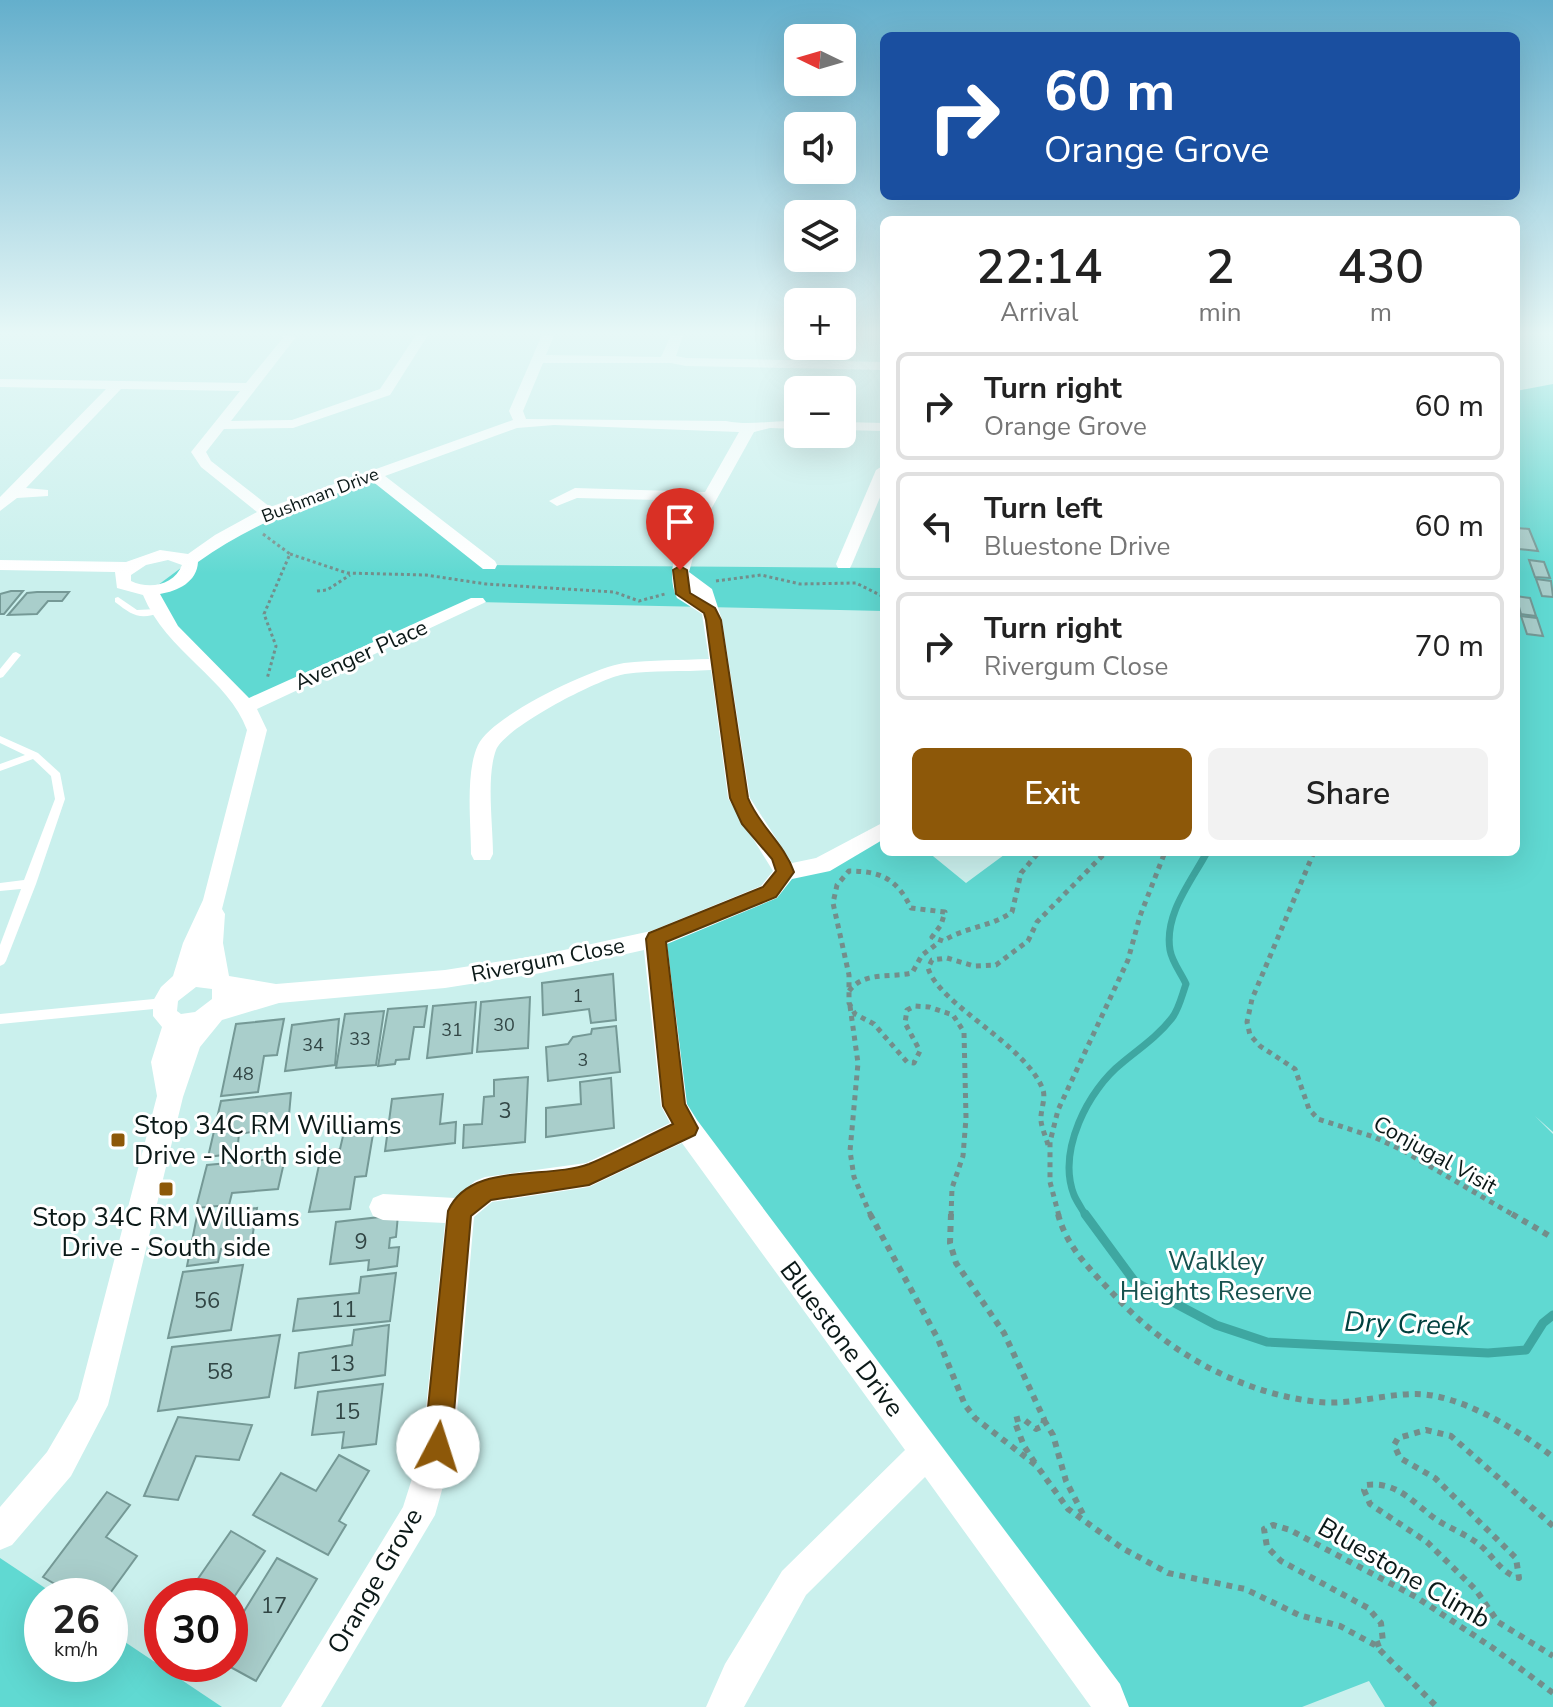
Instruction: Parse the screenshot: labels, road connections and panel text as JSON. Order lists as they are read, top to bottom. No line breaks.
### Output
{"streets":{"street":["Bushman Drive","Avenger Place","Rivergum Close","Bluestone Drive","Orange Grove"],"path":["Conjugal Visit","Bluestone Climb"]},"crossings":[["Rivergum Close","Bluestone Drive"]],"water":["Dry Creek"],"parks":["Walkley Heights Reserve"],"places":{"transit":["Stop 34C RM Williams Drive - North side","Stop 34C RM Williams Drive - South side"]},"house_numbers":["1","30","31","33","34","3","48","3","9","56","11","13","58","15","17"],"north":"left","page":{"map_buttons":["+","−"],"turn":["60 m","Orange Grove"],"eta":["22:14","Arrival","2","min","430","m"],"list":[{"name":"Turn right","note":"Orange Grove","value":"60 m"},{"name":"Turn left","note":"Bluestone Drive","value":"60 m"},{"name":"Turn right","note":"Rivergum Close","value":"70 m"}],"buttons":["Exit","Share"],"speed":"26 km/h","limit":"30"}}
